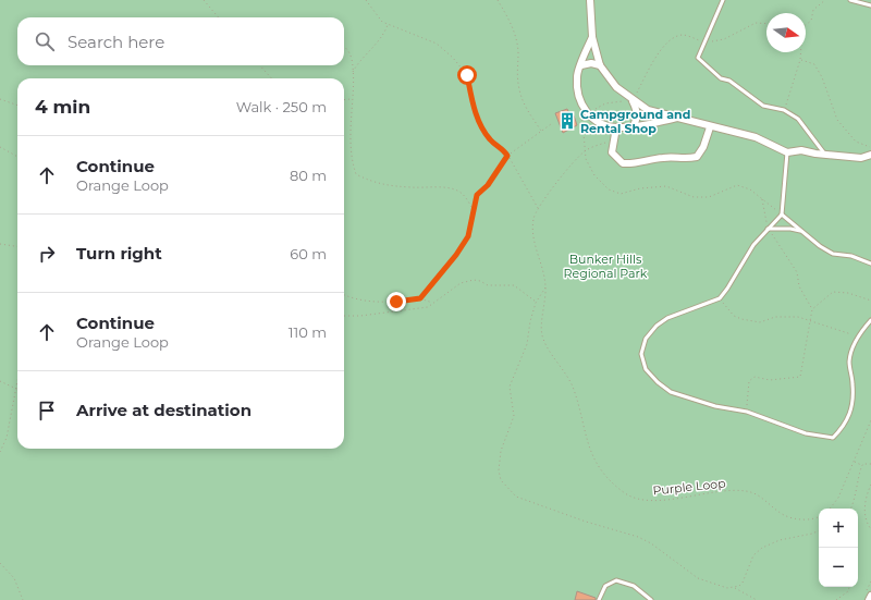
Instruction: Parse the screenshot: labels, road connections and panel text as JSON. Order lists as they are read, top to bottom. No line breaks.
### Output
{"streets":{"path":["Purple Loop"]},"parks":["Bunker Hills Regional Park"],"places":{"building":["Campground and Rental Shop"]},"north":"right","page":{"search":"Search here","heading":["4 min","Walk · 250 m"],"list":[["Continue","Orange Loop","80 m"],["Turn right","60 m"],["Continue","Orange Loop","110 m"],"Arrive at destination"],"map_buttons":["+","−"]}}
